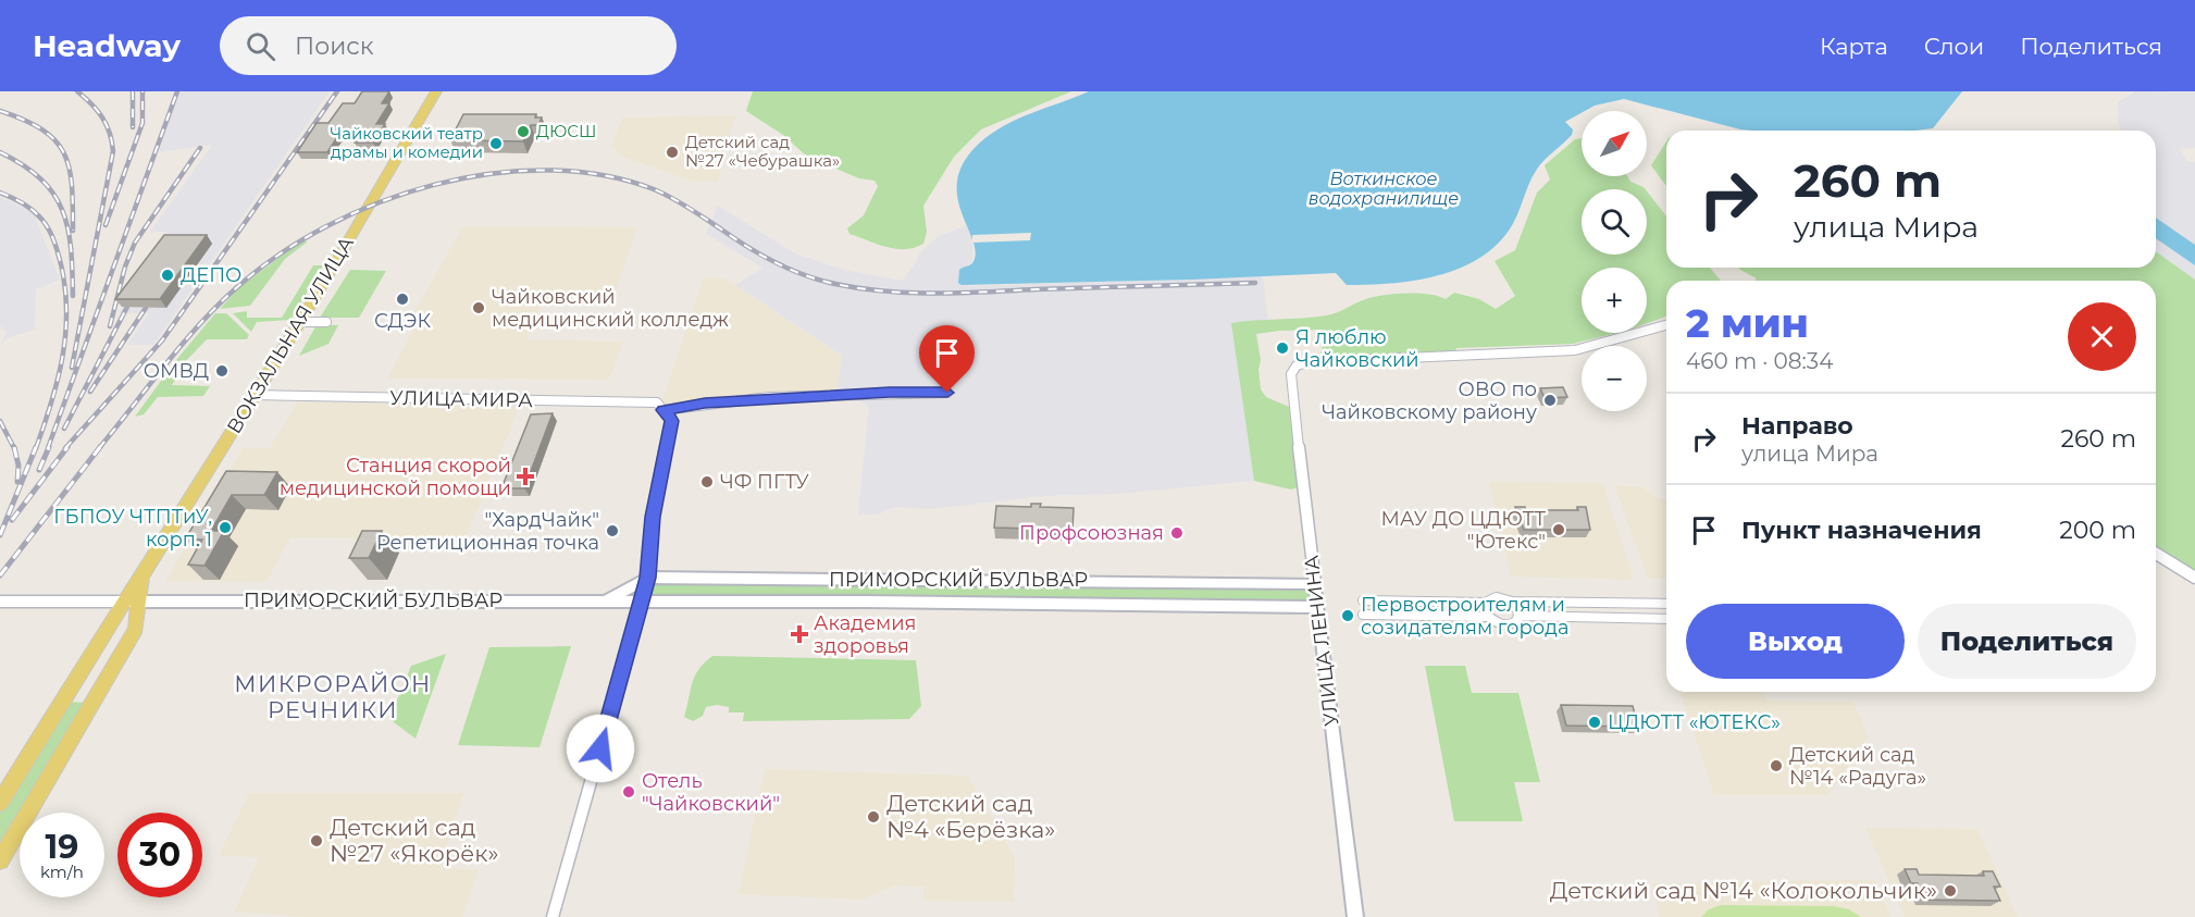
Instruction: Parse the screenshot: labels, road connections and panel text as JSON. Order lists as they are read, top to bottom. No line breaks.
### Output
{"streets":{"main road":["ВОКЗАЛЬНАЯ УЛИЦА"],"street":["УЛИЦА МИРА","ПРИМОРСКИЙ БУЛЬВАР","УЛИЦА ЛЕНИНА"]},"crossings":[["ВОКЗАЛЬНАЯ УЛИЦА","УЛИЦА МИРА"],["ВОКЗАЛЬНАЯ УЛИЦА","ПРИМОРСКИЙ БУЛЬВАР"],["ПРИМОРСКИЙ БУЛЬВАР","УЛИЦА ЛЕНИНА"]],"districts":["МИКРОРАЙОН РЕЧНИКИ"],"water":["Воткинское водохранилище"],"places":{"other":["ДЮСШ","Чайковский театр драмы и комедии","Детский сад №27 «Чебурашка»","ДЕПО","СДЭК","Чайковский медицинский колледж","Я люблю Чайковский","ОМВД","ОВО по Чайковскому району","ЧФ ПГТУ","ГБПОУ ЧТПТиУ, корп. 1","МАУ ДО ЦДЮТТ \"Ютекс\"","\"ХардЧайк\" Репетиционная точка","Профсоюзная","Первостроителям и созидателям города","ЦДЮТТ «ЮТЕКС»","Детский сад №14 «Радуга»","Отель \"Чайковский\"","Детский сад №4 «Берёзка»","Детский сад №27 «Якорёк»","Детский сад №14 «Колокольчик»"],"health":["Станция скорой медицинской помощи","Академия здоровья"]},"north":"top right","page":{"header":"Headway","search":"Поиск","nav":["Карта","Слои","Поделиться"],"map_buttons":["+","−"],"turn":["260 m","улица Мира"],"heading":["2 мин","460 m · 08:34"],"list":[{"name":"Направо","note":"улица Мира","value":"260 m"},{"name":"Пункт назначения","value":"200 m"}],"buttons":["Выход","Поделиться"],"speed":"19 km/h","limit":"30"}}
